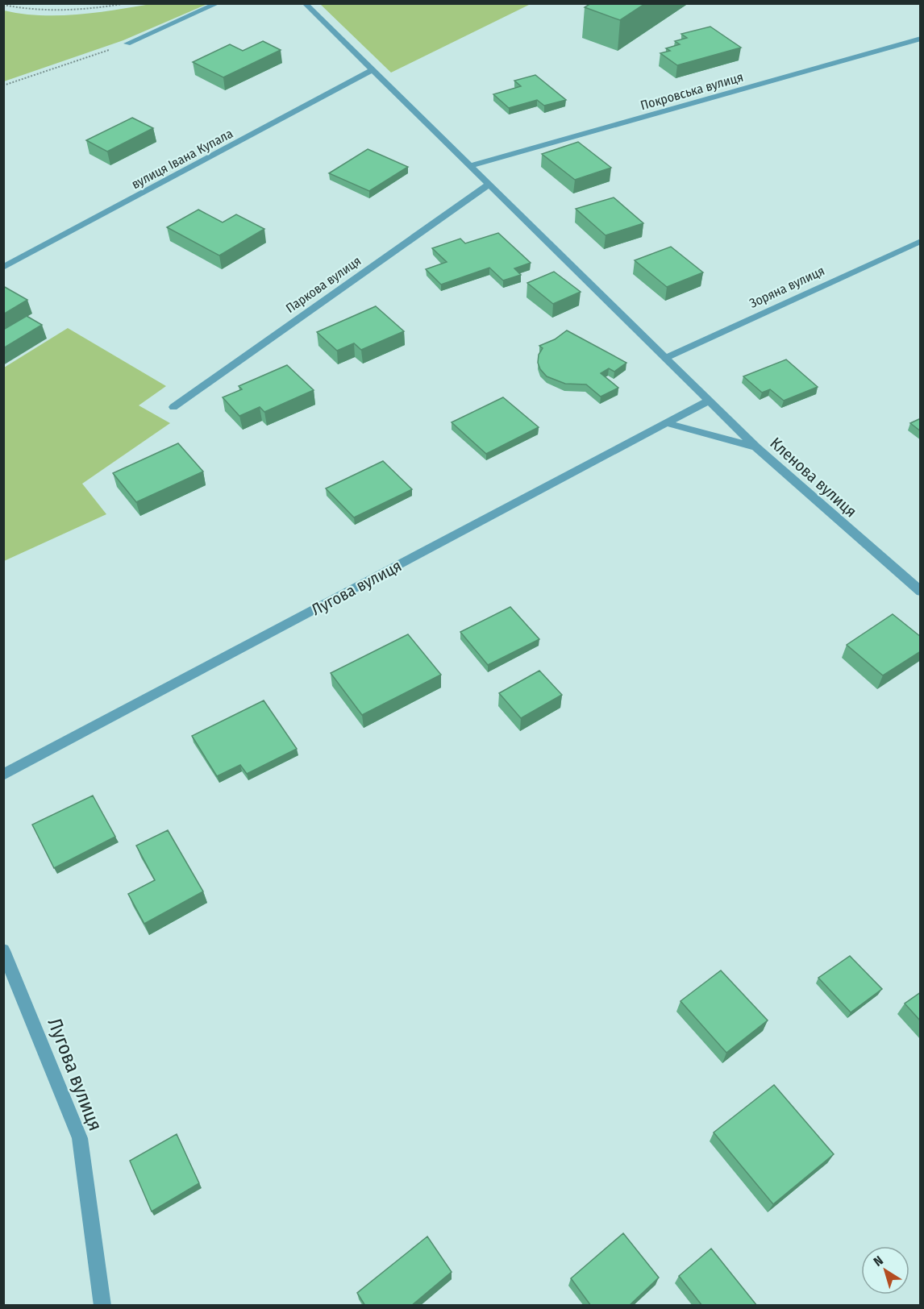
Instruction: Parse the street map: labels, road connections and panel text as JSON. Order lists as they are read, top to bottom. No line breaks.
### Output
{"streets":{"street":["Покровська вулиця","вулиця Івана Купала","Паркова вулиця","Зоряна вулиця","Кленова вулиця","Лугова вулиця"]},"crossings":[["Кленова вулиця","Лугова вулиця"]],"north":"top left"}
